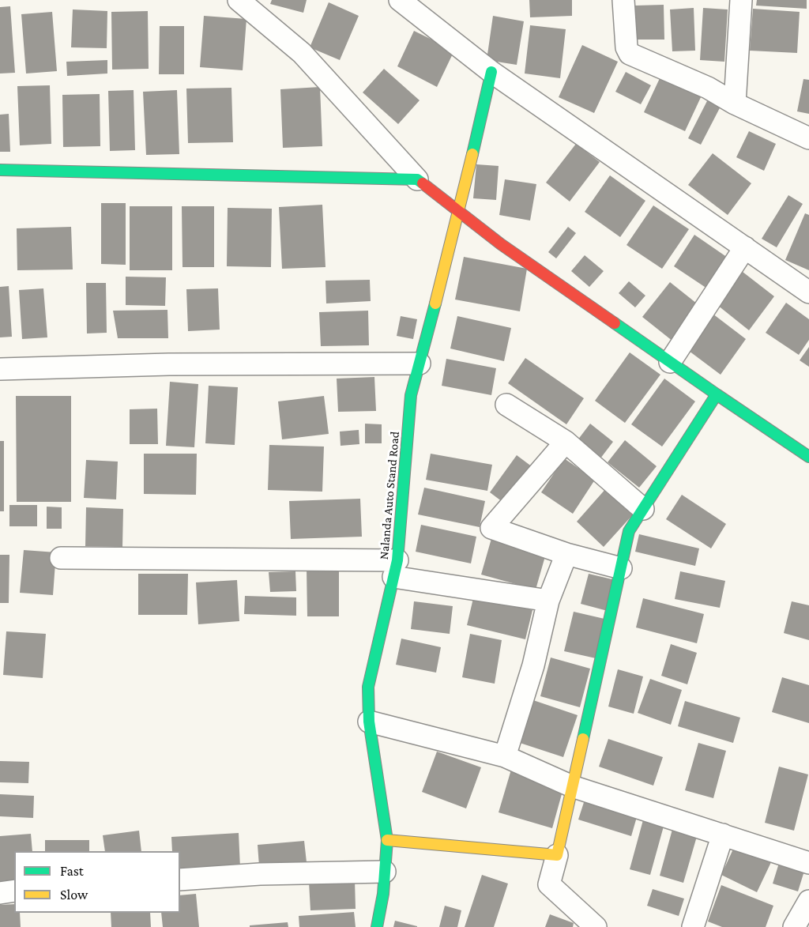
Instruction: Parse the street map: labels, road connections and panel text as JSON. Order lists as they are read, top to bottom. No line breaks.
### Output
{"streets":{"street":["Nalanda Auto Stand Road"]},"legend":["Fast","Slow"]}
